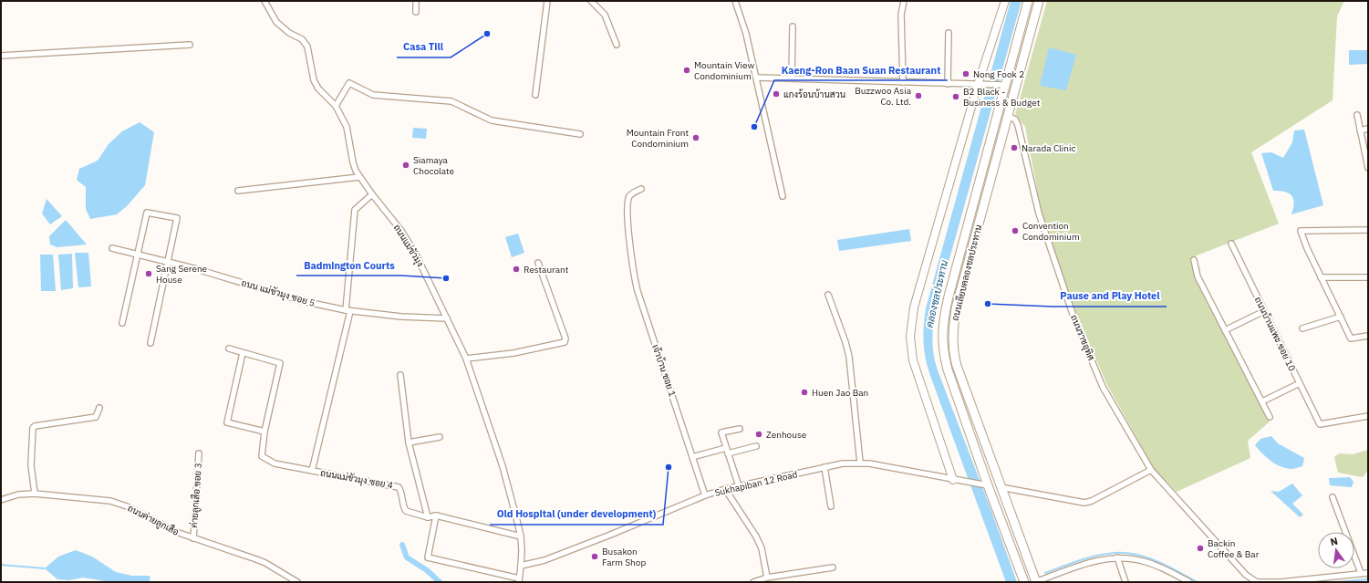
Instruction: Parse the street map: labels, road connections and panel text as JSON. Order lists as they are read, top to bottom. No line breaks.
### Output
{"streets":{"main road":["ถนนเลียบคลองชลประทาน"],"street":["ถนนแม่ขัวมุง","ถนน แม่ขัวมุง ซอย 5","ถนนบ้านแพะ ซอย 10","ถนนราชอุทิศ","เจ้าบ้าน ซอย 1","ถนนแม่ขัวมุง ซอย 4","Sukhapiban 12 Road","ค่ายลูกเสือ ซอย 3","ถนนค่ายลูกเสือ"]},"crossings":[["ถนนแม่ขัวมุง","ถนน แม่ขัวมุง ซอย 5"],["ถนนแม่ขัวมุง","ถนนแม่ขัวมุง ซอย 4"],["ถนนแม่ขัวมุง","Sukhapiban 12 Road"],["ถนนเลียบคลองชลประทาน","ถนนราชอุทิศ"],["ถนนเลียบคลองชลประทาน","Sukhapiban 12 Road"],["เจ้าบ้าน ซอย 1","Sukhapiban 12 Road"],["ค่ายลูกเสือ ซอย 3","ถนนค่ายลูกเสือ"]],"water":["คลองชลประทาน"],"places":["Casa Till","Mountain View Condominium","Nong Fook 2","แกงร้อนบ้านสวน","Buzzwoo Asia Co. Ltd.","B2 Black - Business & Budget","Kaeng-Ron Baan Suan Restaurant","Mountain Front Condominium","Narada Clinic","Siamaya Chocolate","Convention Condominium","Restaurant","Sang Serene House","Badmington Courts","Pause and Play Hotel","Huen Jao Ban","Zenhouse","Old Hospital (under development)","Backin Coffee & Bar","Busakon Farm Shop"],"north":"top"}
